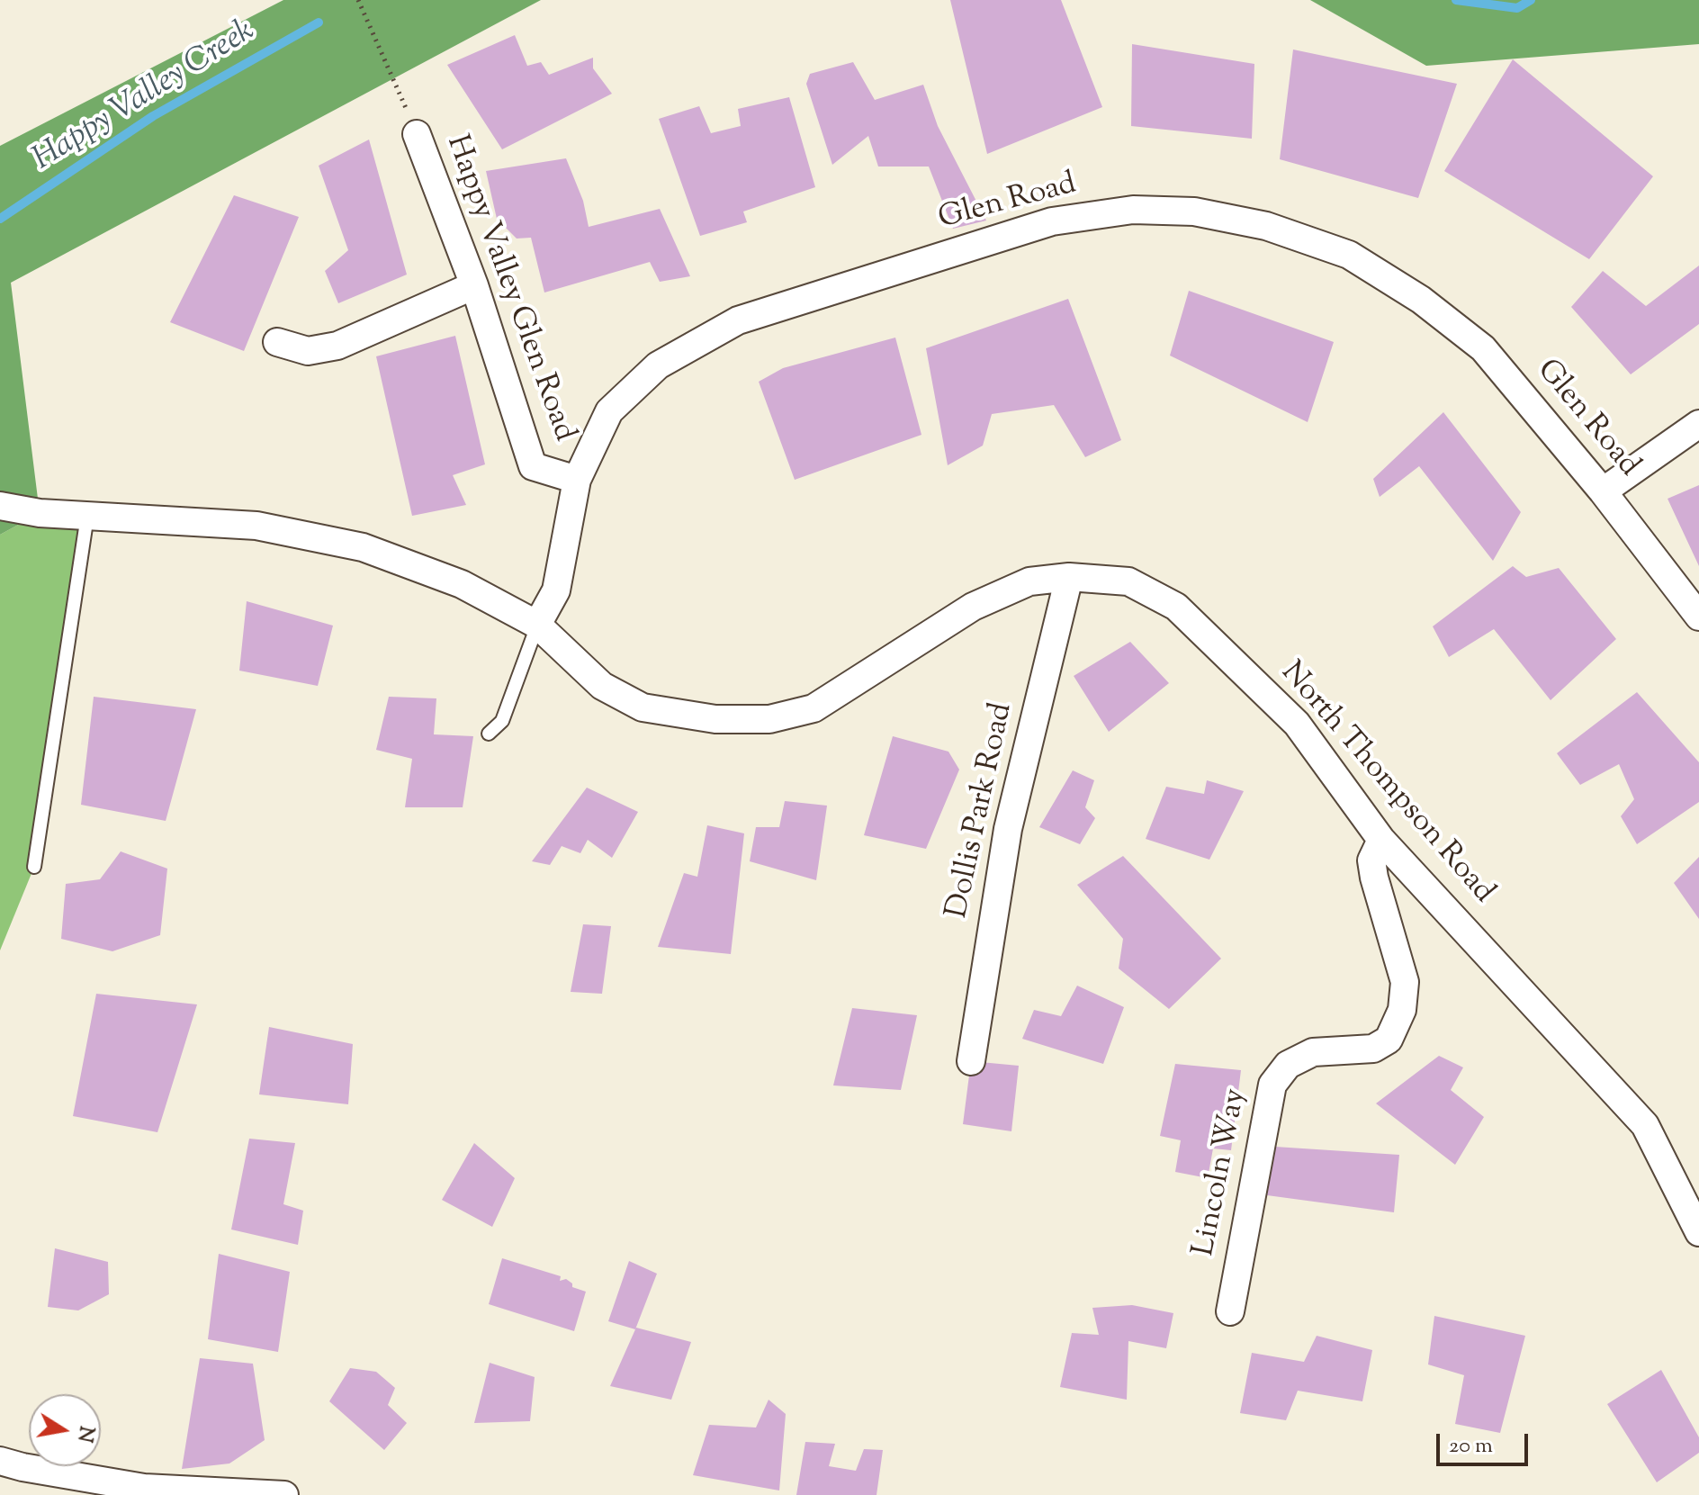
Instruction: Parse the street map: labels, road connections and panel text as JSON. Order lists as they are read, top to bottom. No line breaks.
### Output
{"streets":{"street":["Glen Road","Happy Valley Glen Road","North Thompson Road","Dollis Park Road","Lincoln Way"]},"crossings":[["Glen Road","Happy Valley Glen Road"],["Glen Road","North Thompson Road"],["North Thompson Road","Dollis Park Road"],["North Thompson Road","Lincoln Way"]],"water":["Happy Valley Creek"],"scale_bar":"20 m","north":"right"}
